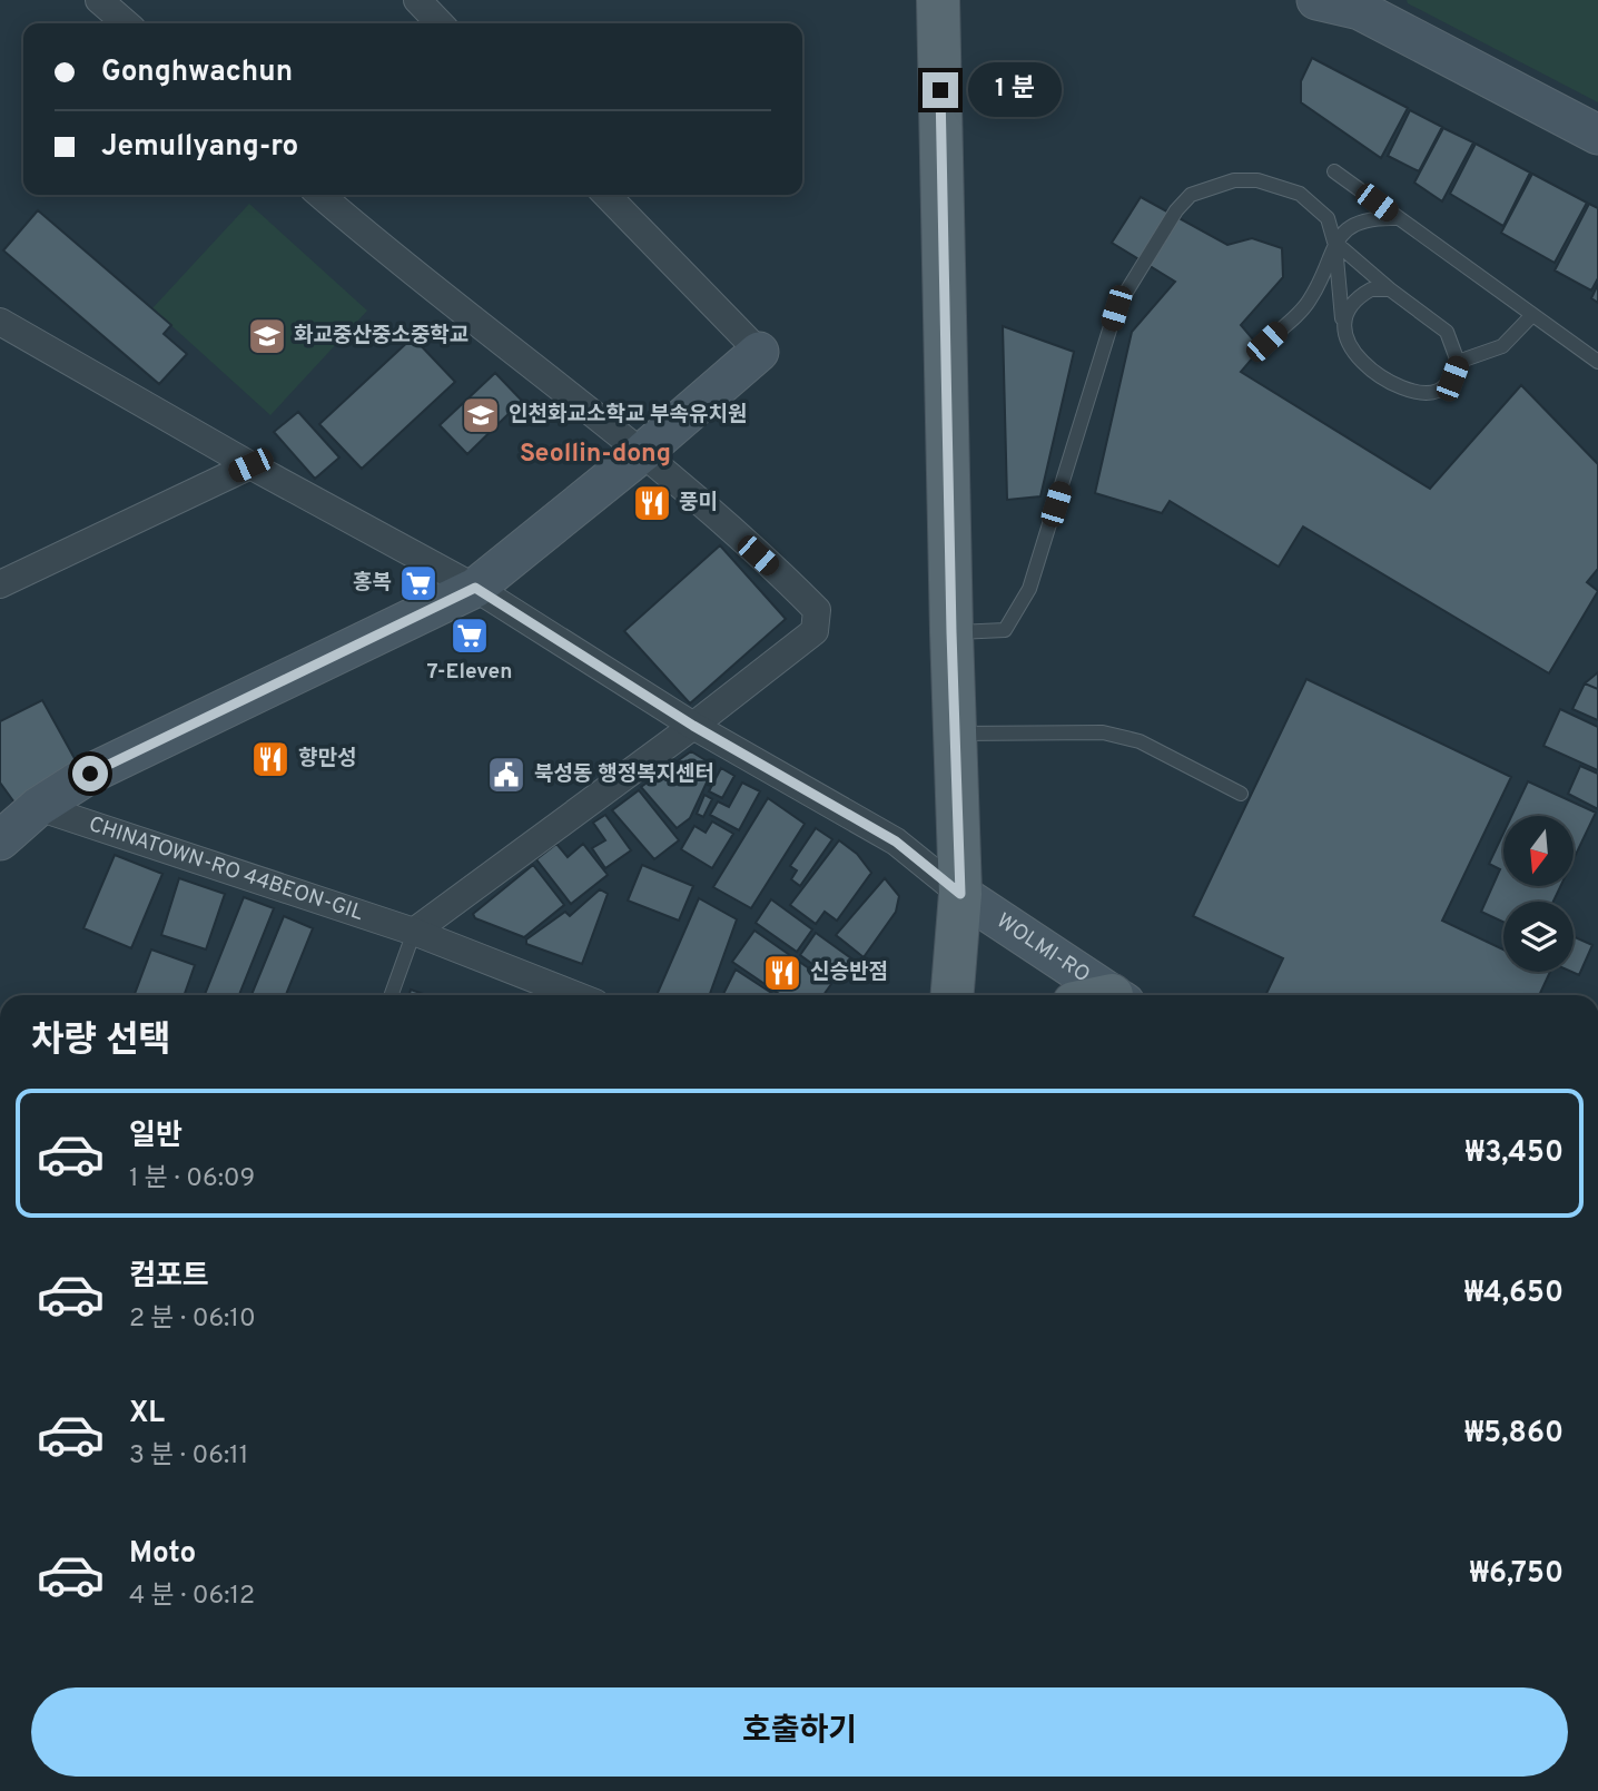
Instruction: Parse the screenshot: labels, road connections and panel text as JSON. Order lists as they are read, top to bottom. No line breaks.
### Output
{"streets":{"street":["CHINATOWN-RO 44BEON-GIL","WOLMI-RO"]},"districts":["Seollin-dong"],"places":{"school or university":["화교중산중소중학교","인천화교소학교 부속유치원"],"restaurant":["풍미","향만성","신승반점"],"supermarket":["홍복","7-Eleven"],"public building":["북성동 행정복지센터"]},"north":"bottom","page":{"banner":["Gonghwachun","Jemullyang-ro"],"bubble":"1 분","heading":"차량 선택","list":[{"name":"일반","note":"1 분 · 06:09","value":"₩3,450"},{"name":"컴포트","note":"2 분 · 06:10","value":"₩4,650"},{"name":"XL","note":"3 분 · 06:11","value":"₩5,860"},{"name":"Moto","note":"4 분 · 06:12","value":"₩6,750"}],"buttons":"호출하기"}}
